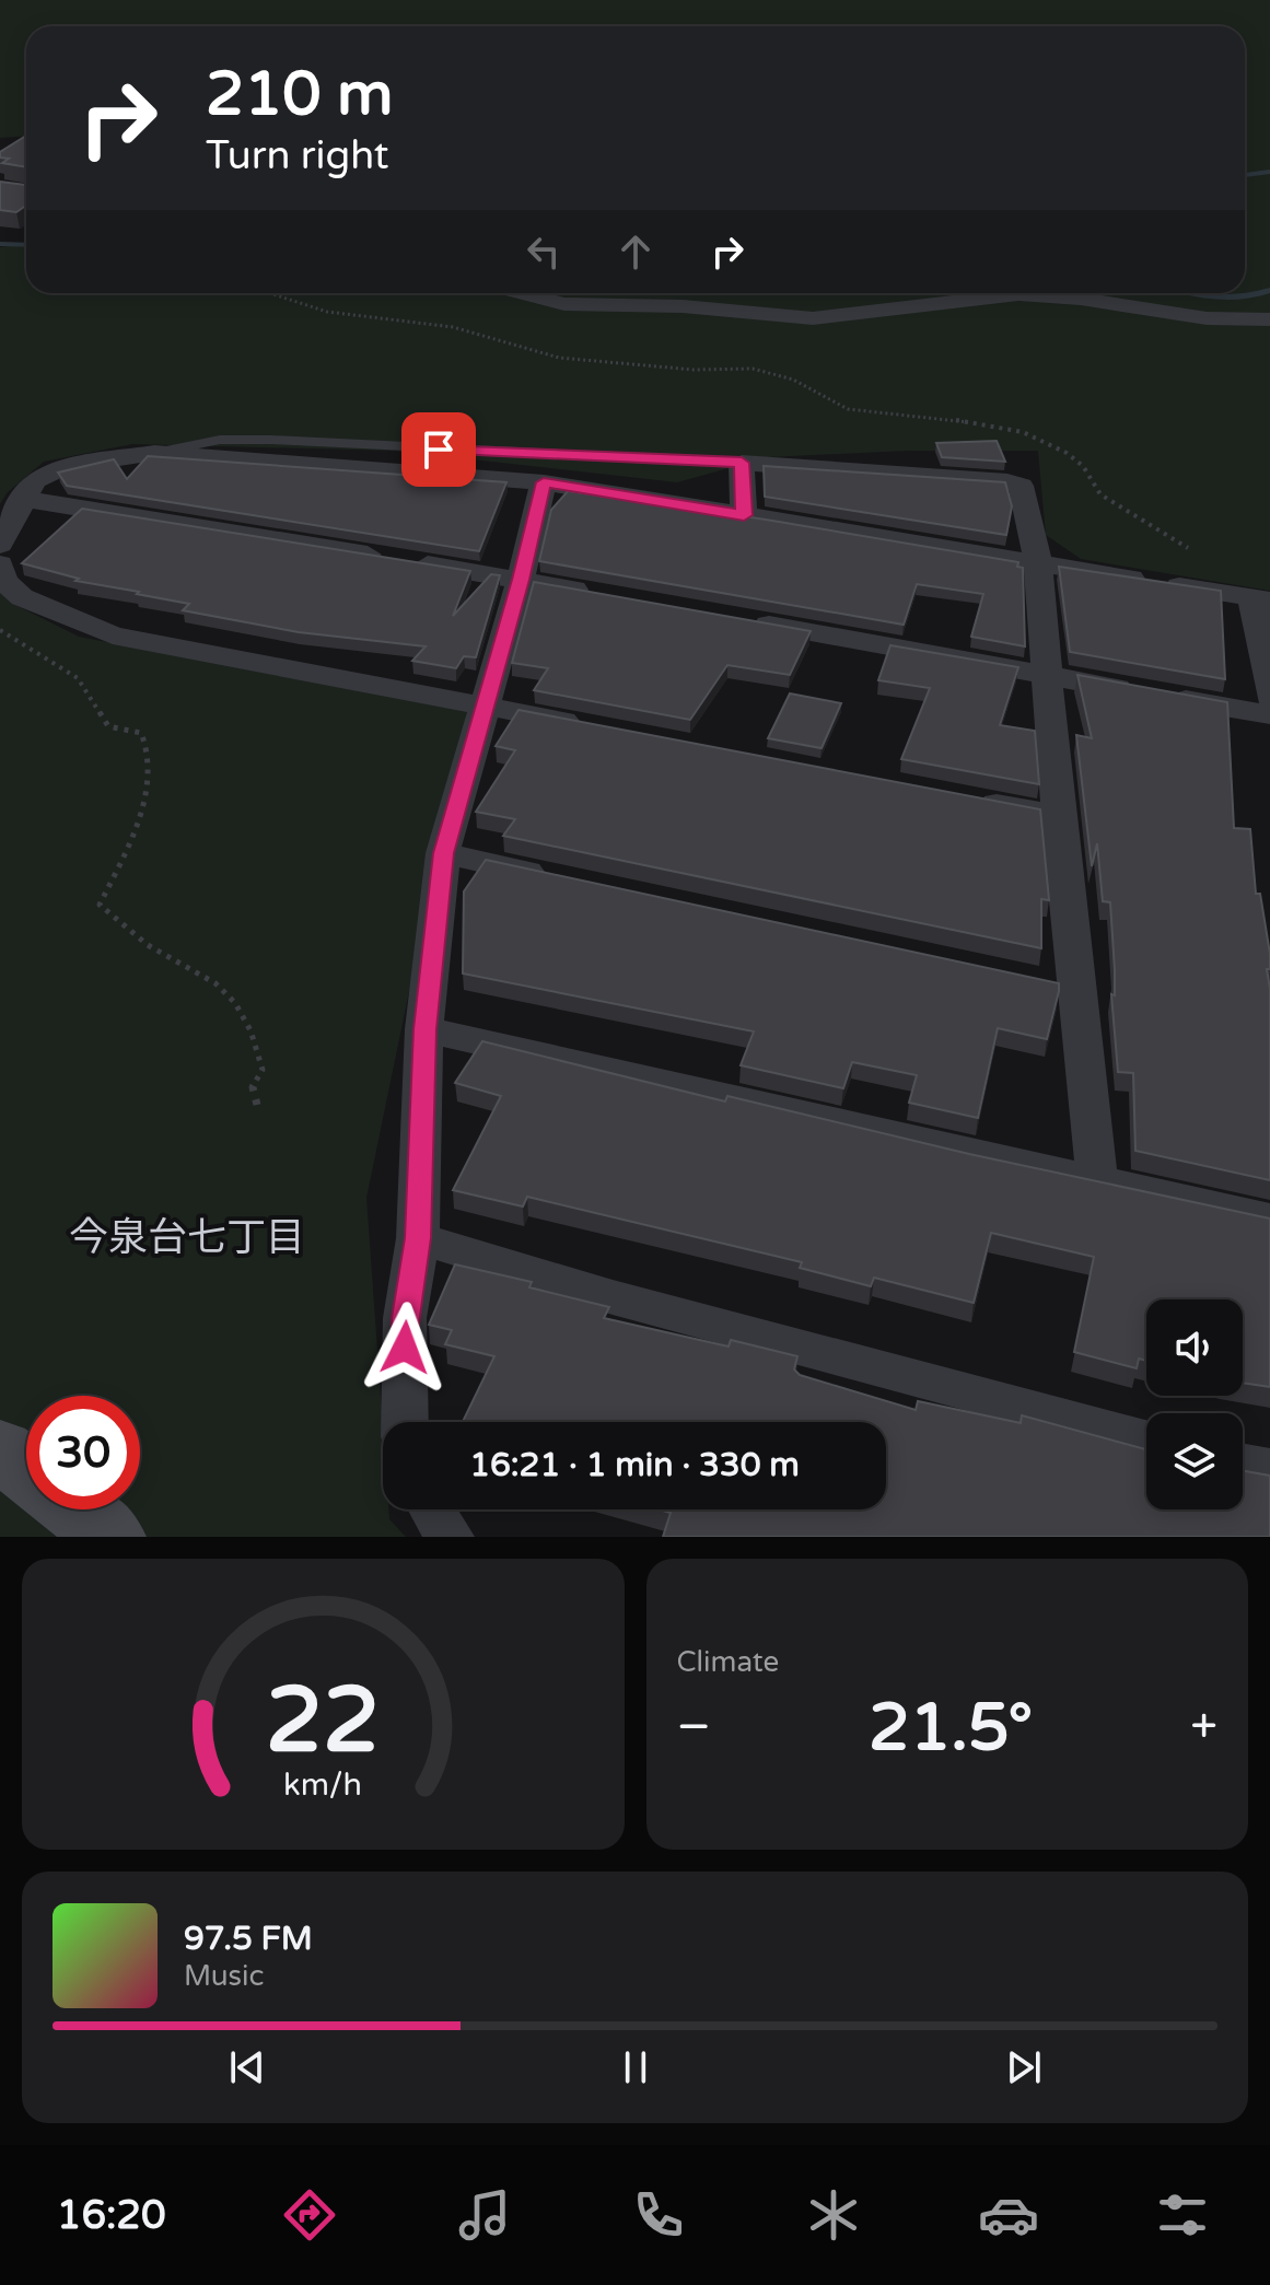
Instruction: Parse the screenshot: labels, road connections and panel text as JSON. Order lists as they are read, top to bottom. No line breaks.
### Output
{"districts":["今泉台七丁目"],"page":{"turn":["210 m","Turn right"],"limit":"30","trip":"16:21 · 1 min · 330 m","tile":"Climate","heat":["−","21.5°","+"],"song":["97.5 FM","Music"],"tabs":"16:20","gauge":["22","km/h"]}}
